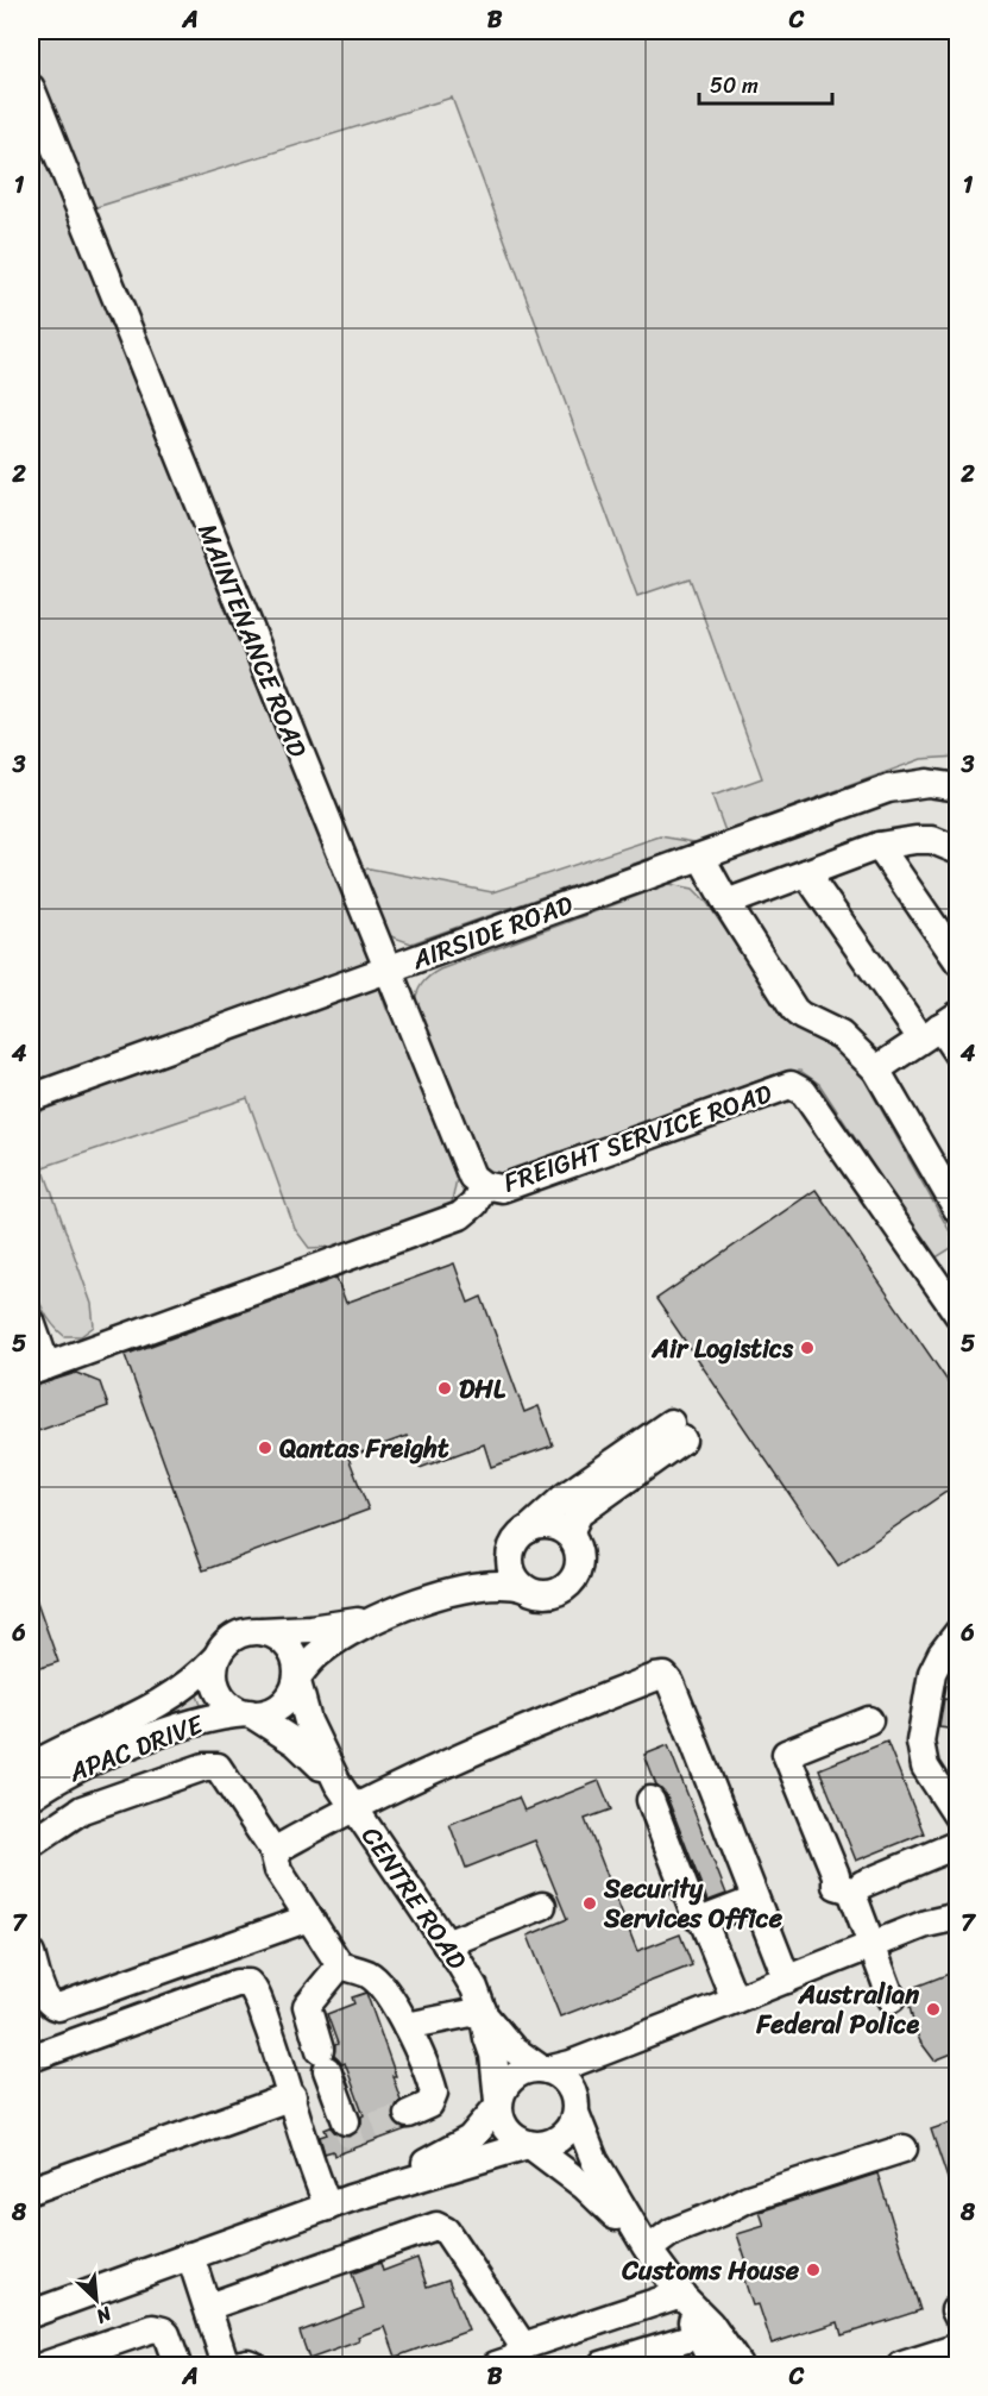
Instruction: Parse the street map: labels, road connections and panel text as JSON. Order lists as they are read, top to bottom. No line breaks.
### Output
{"streets":{"street":["MAINTENANCE ROAD","AIRSIDE ROAD","FREIGHT SERVICE ROAD","APAC DRIVE","CENTRE ROAD"]},"crossings":[["MAINTENANCE ROAD","AIRSIDE ROAD"],["MAINTENANCE ROAD","FREIGHT SERVICE ROAD"],["APAC DRIVE","CENTRE ROAD"]],"places":["Air Logistics","DHL","Qantas Freight","Security Services Office","Australian Federal Police","Customs House"],"scale_bar":"50 m","north":"bottom right","grid":{"columns":["A","B","C"],"rows":["1","2","3","4","5","6","7","8"]}}
